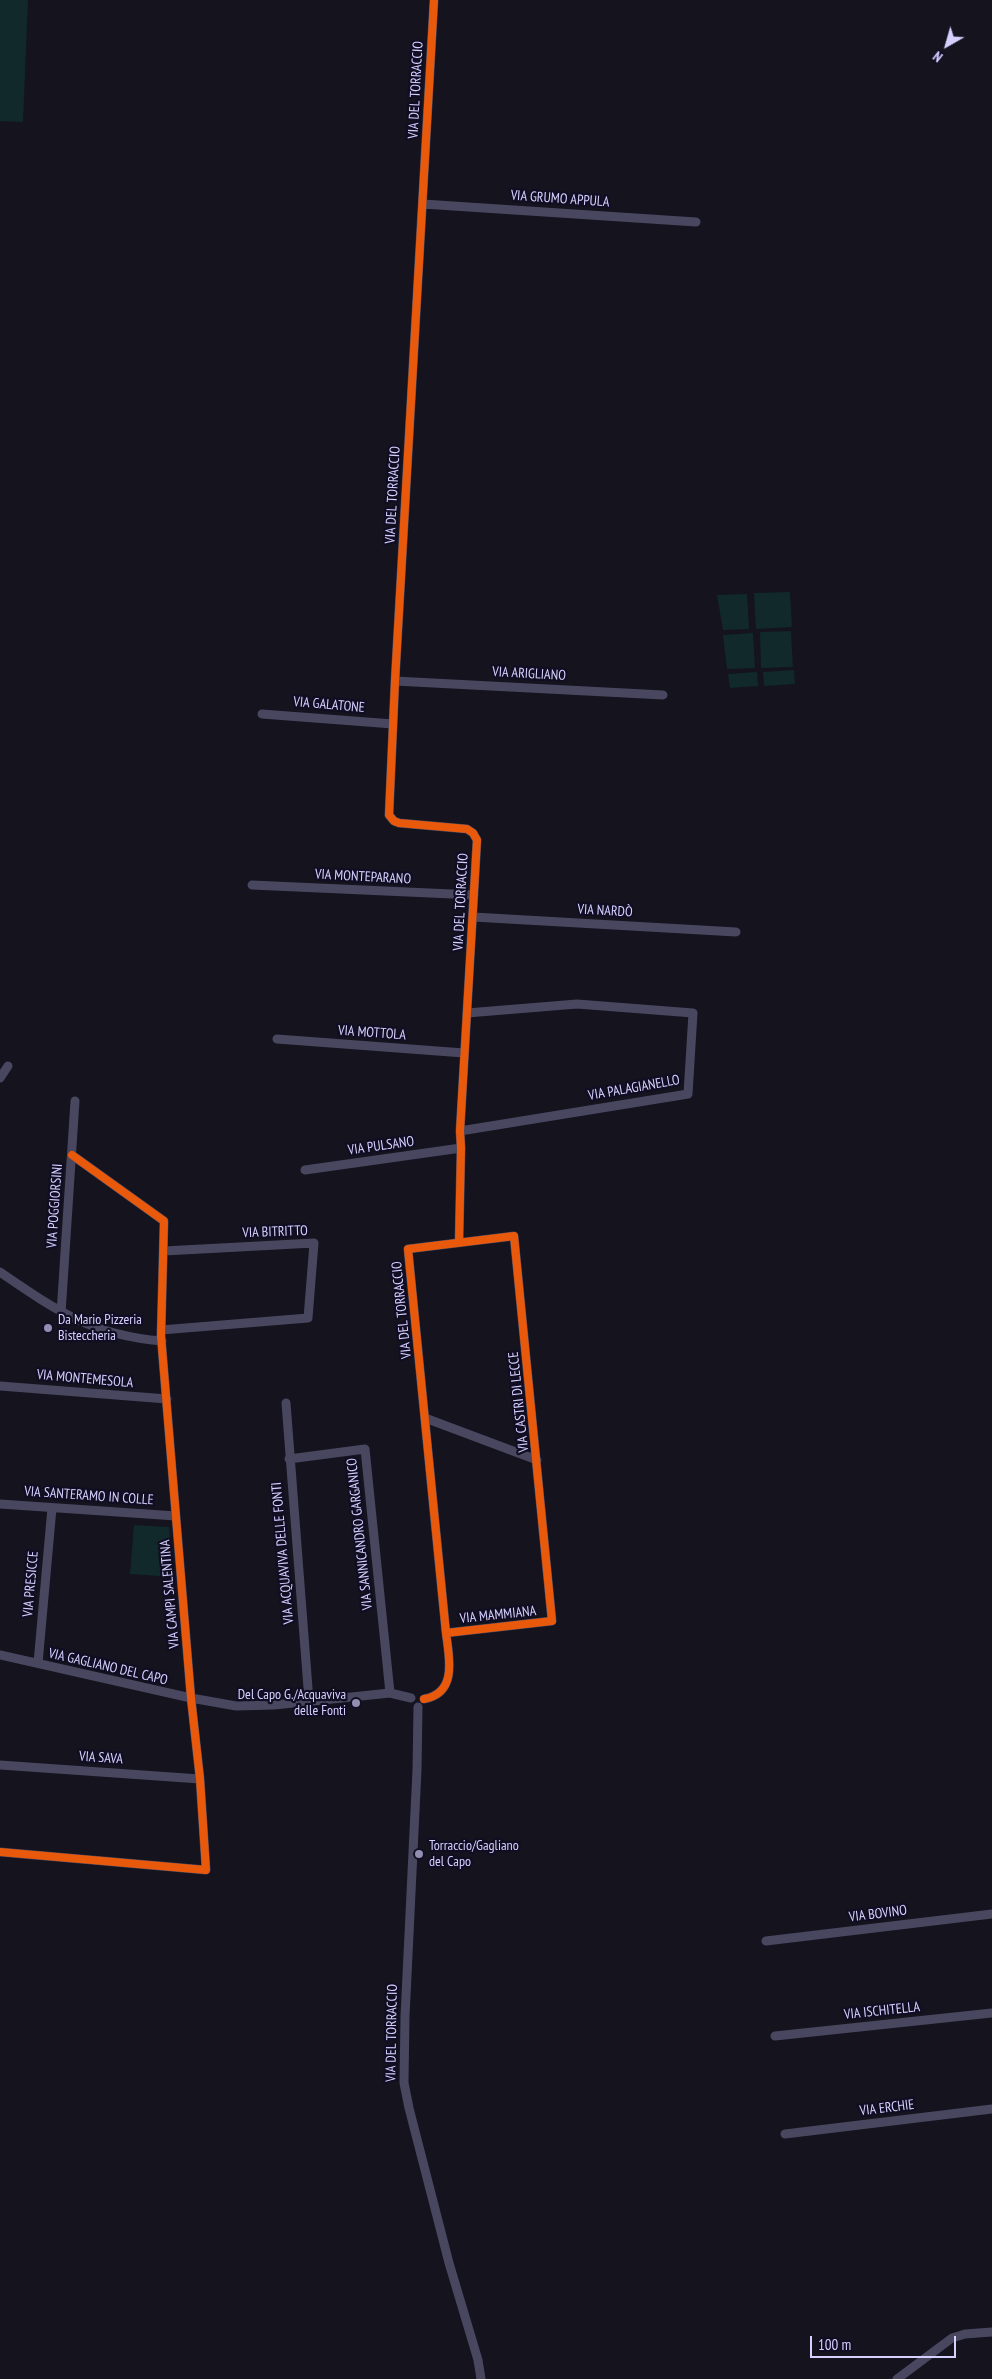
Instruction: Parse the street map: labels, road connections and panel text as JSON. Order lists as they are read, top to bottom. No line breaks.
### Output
{"streets":{"street":["VIA DEL TORRACCIO","VIA GRUMO APPULA","VIA ARIGLIANO","VIA GALATONE","VIA MONTEPARANO","VIA NARDÒ","VIA MOTTOLA","VIA PALAGIANELLO","VIA PULSANO","VIA POGGIORSINI","VIA BITRITTO","VIA MONTEMESOLA","VIA CASTRI DI LECCE","VIA SANTERAMO IN COLLE","VIA SANNICANDRO GARGANICO","VIA ACQUAVIVA DELLE FONTI","VIA PRESICCE","VIA CAMPI SALENTINA","VIA MAMMIANA","VIA GAGLIANO DEL CAPO","VIA SAVA","VIA BOVINO","VIA ISCHITELLA","VIA ERCHIE"]},"crossings":[["VIA DEL TORRACCIO","VIA GRUMO APPULA"],["VIA DEL TORRACCIO","VIA ARIGLIANO"],["VIA DEL TORRACCIO","VIA GALATONE"],["VIA DEL TORRACCIO","VIA MONTEPARANO"],["VIA DEL TORRACCIO","VIA NARDÒ"],["VIA DEL TORRACCIO","VIA MOTTOLA"],["VIA DEL TORRACCIO","VIA PALAGIANELLO"],["VIA DEL TORRACCIO","VIA PULSANO"],["VIA DEL TORRACCIO","VIA CASTRI DI LECCE"],["VIA DEL TORRACCIO","VIA MAMMIANA"],["VIA DEL TORRACCIO","VIA GAGLIANO DEL CAPO"],["VIA POGGIORSINI","VIA CAMPI SALENTINA"],["VIA BITRITTO","VIA CAMPI SALENTINA"],["VIA MONTEMESOLA","VIA CAMPI SALENTINA"],["VIA CASTRI DI LECCE","VIA MAMMIANA"],["VIA SANTERAMO IN COLLE","VIA PRESICCE"],["VIA SANTERAMO IN COLLE","VIA CAMPI SALENTINA"],["VIA SANNICANDRO GARGANICO","VIA ACQUAVIVA DELLE FONTI"],["VIA SANNICANDRO GARGANICO","VIA GAGLIANO DEL CAPO"],["VIA ACQUAVIVA DELLE FONTI","VIA GAGLIANO DEL CAPO"],["VIA PRESICCE","VIA GAGLIANO DEL CAPO"],["VIA CAMPI SALENTINA","VIA GAGLIANO DEL CAPO"],["VIA CAMPI SALENTINA","VIA SAVA"]],"places":["Da Mario Pizzeria Bisteccheria","Del Capo G./Acquaviva delle Fonti","Torraccio/Gagliano del Capo"],"scale_bar":"100 m","north":"bottom left"}
